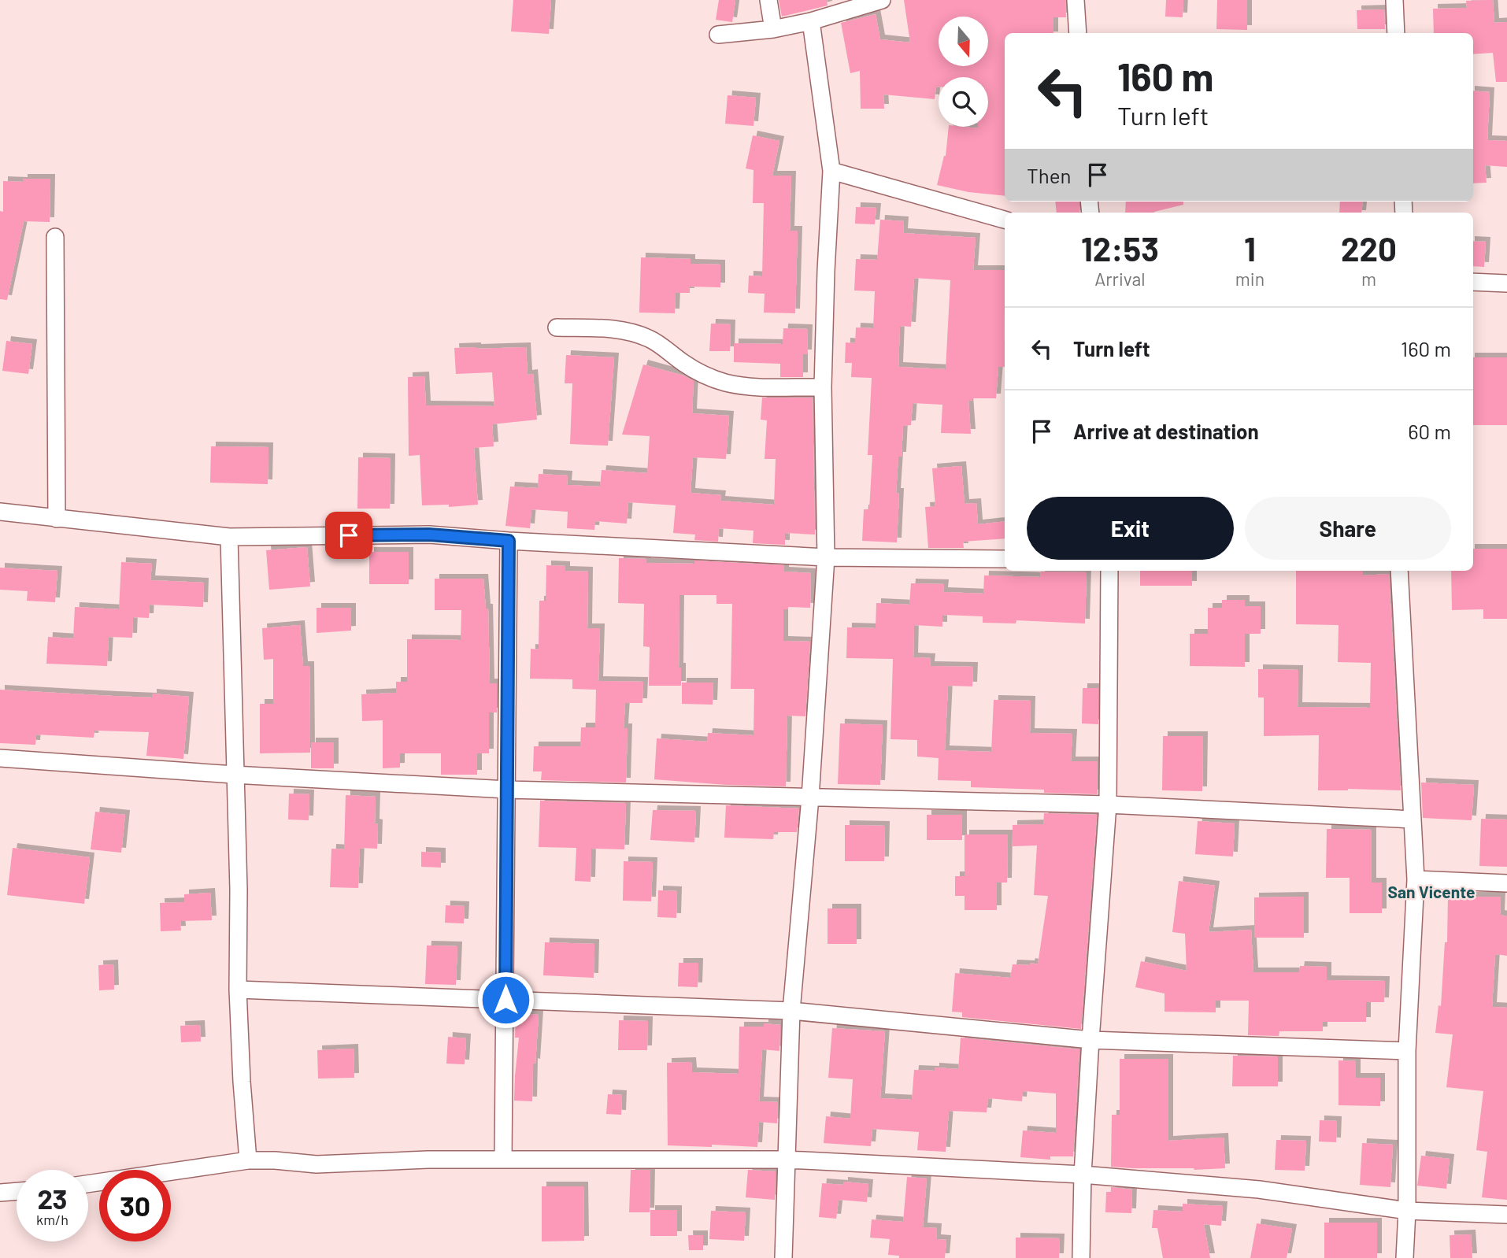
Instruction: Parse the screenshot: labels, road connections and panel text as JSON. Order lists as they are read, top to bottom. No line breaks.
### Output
{"districts":["San Vicente"],"north":"bottom","page":{"turn":["160 m","Turn left"],"then":"Then","eta":["12:53","Arrival","1","min","220","m"],"list":[{"name":"Turn left","value":"160 m"},{"name":"Arrive at destination","value":"60 m"}],"buttons":["Exit","Share"],"speed":"23 km/h","limit":"30"}}
